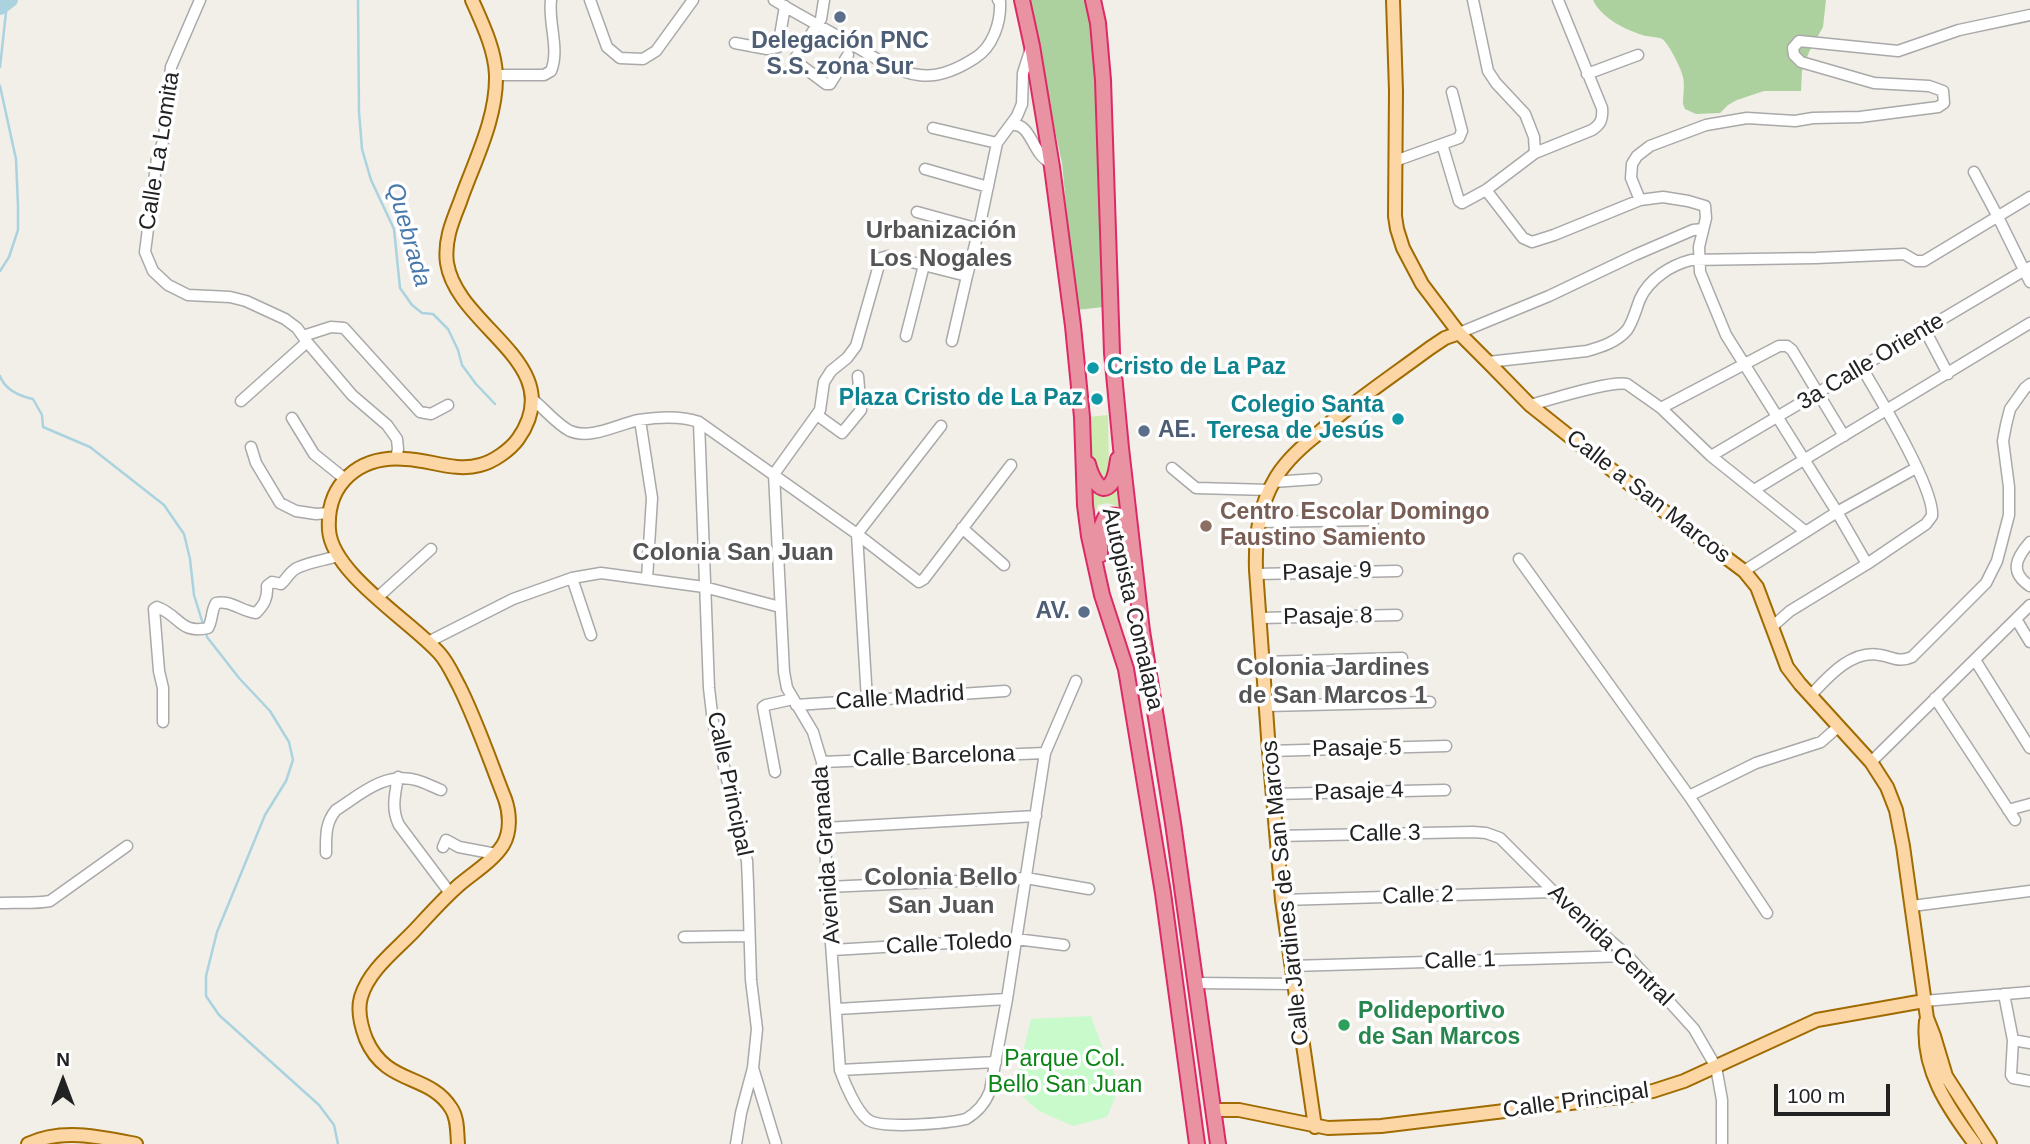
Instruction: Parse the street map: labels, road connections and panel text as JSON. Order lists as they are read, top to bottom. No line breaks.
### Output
{"streets":{"highway":["Autopista Comalapa"],"main road":["Calle a San Marcos","Calle Principal","Calle Jardines de San Marcos"],"street":["Calle La Lomita","3a Calle Oriente","Pasaje 9","Pasaje 8","Calle Madrid","Pasaje 5","Calle Barcelona","Pasaje 4","Calle 3","Avenida Granada","Calle 2","Calle Toledo","Avenida Central","Calle 1"]},"crossings":[["Calle a San Marcos","Calle Principal"],["Calle a San Marcos","Calle Jardines de San Marcos"],["Pasaje 9","Calle Jardines de San Marcos"],["Autopista Comalapa","Calle Principal"],["Pasaje 8","Calle Jardines de San Marcos"],["Calle Madrid","Avenida Granada"],["Pasaje 5","Calle Jardines de San Marcos"],["Calle Barcelona","Avenida Granada"],["Calle Principal","Calle Jardines de San Marcos"],["Calle Principal","Avenida Central"],["Pasaje 4","Calle Jardines de San Marcos"],["Calle 3","Calle Jardines de San Marcos"],["Calle 3","Avenida Central"],["Avenida Granada","Calle Toledo"],["Calle Jardines de San Marcos","Calle 2"],["Calle Jardines de San Marcos","Calle 1"],["Calle 2","Avenida Central"],["Avenida Central","Calle 1"]],"districts":["Urbanización Los Nogales","Colonia San Juan","Colonia Jardines de San Marcos 1","Colonia Bello San Juan"],"water":["Quebrada"],"parks":["Parque Col. Bello San Juan"],"places":["Delegación PNC S.S. zona Sur","Cristo de La Paz","Plaza Cristo de La Paz","Colegio Santa Teresa de Jesús","AE.","Centro Escolar Domingo Faustino Samiento","AV.","Polideportivo de San Marcos"],"scale_bar":"100 m","north":"top"}
